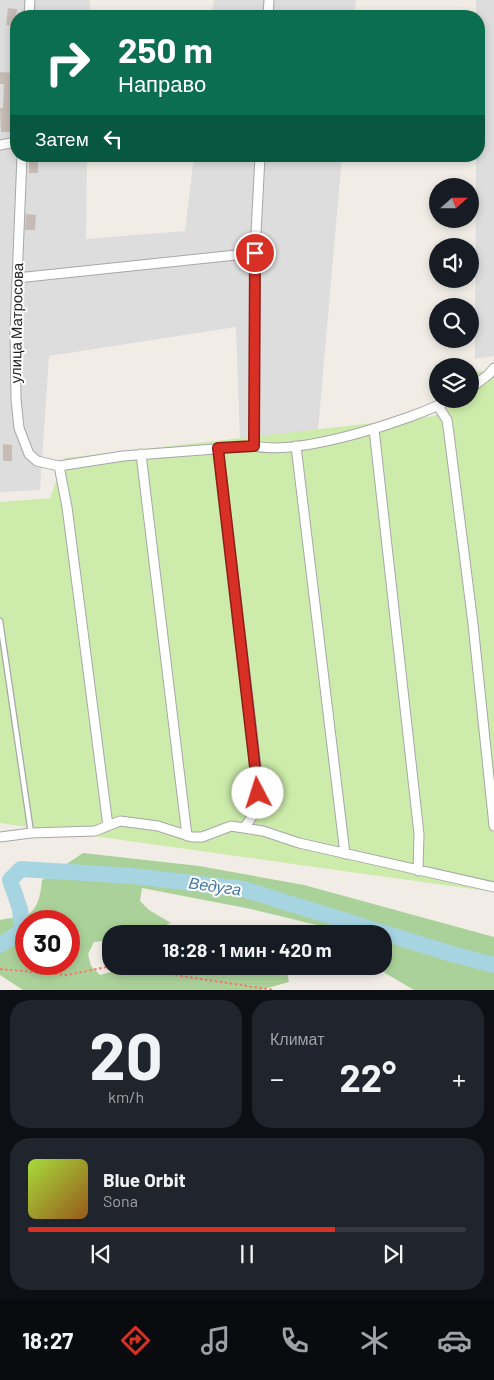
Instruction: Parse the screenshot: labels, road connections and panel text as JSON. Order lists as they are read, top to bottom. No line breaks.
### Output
{"streets":{"street":["улица Матросова"]},"water":["Ведуга"],"north":"right","page":{"turn":["250 m","Направо"],"then":"Затем","limit":"30","trip":"18:28 · 1 мин · 420 m","tile":[["20","km/h"],"Климат"],"heat":["−","22°","+"],"song":["Blue Orbit","Sona"],"tabs":"18:27"}}
